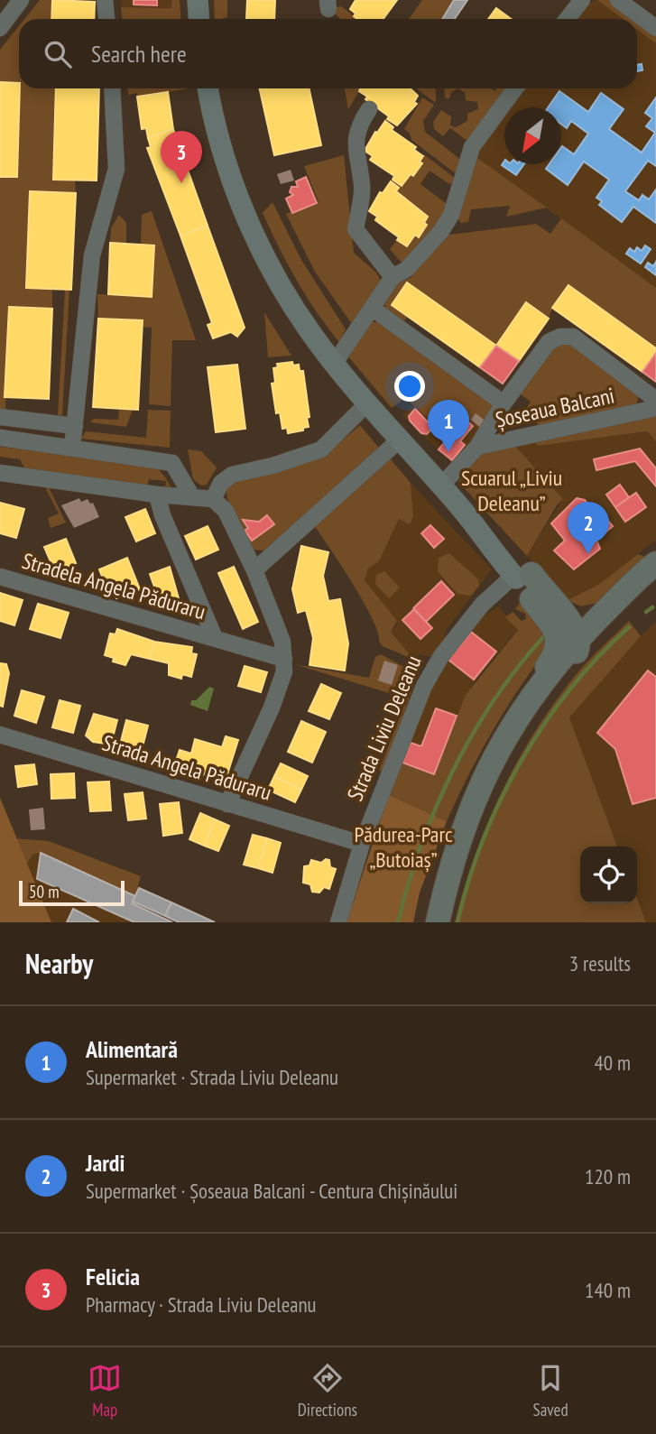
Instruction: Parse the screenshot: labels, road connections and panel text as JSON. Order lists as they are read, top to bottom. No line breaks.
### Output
{"streets":{"street":["Șoseaua Balcani","Stradela Angela Păduraru","Strada Liviu Deleanu","Strada Angela Păduraru"]},"crossings":[["Strada Liviu Deleanu","Strada Angela Păduraru"]],"parks":["Scuarul „Liviu Deleanu”","Pădurea-Parc „Butoiaș”"],"scale_bar":"50 m","north":"bottom left","page":{"search":"Search here","pins":["3","1","2"],"scale":"50 m","heading":["Nearby","3 results"],"list":[{"mark":"1","name":"Alimentară","note":"Supermarket · Strada Liviu Deleanu","value":"40 m"},{"mark":"2","name":"Jardi","note":"Supermarket · Șoseaua Balcani - Centura Chișinăului","value":"120 m"},{"mark":"3","name":"Felicia","note":"Pharmacy · Strada Liviu Deleanu","value":"140 m"}],"nav":["Map","Directions","Saved"]}}
